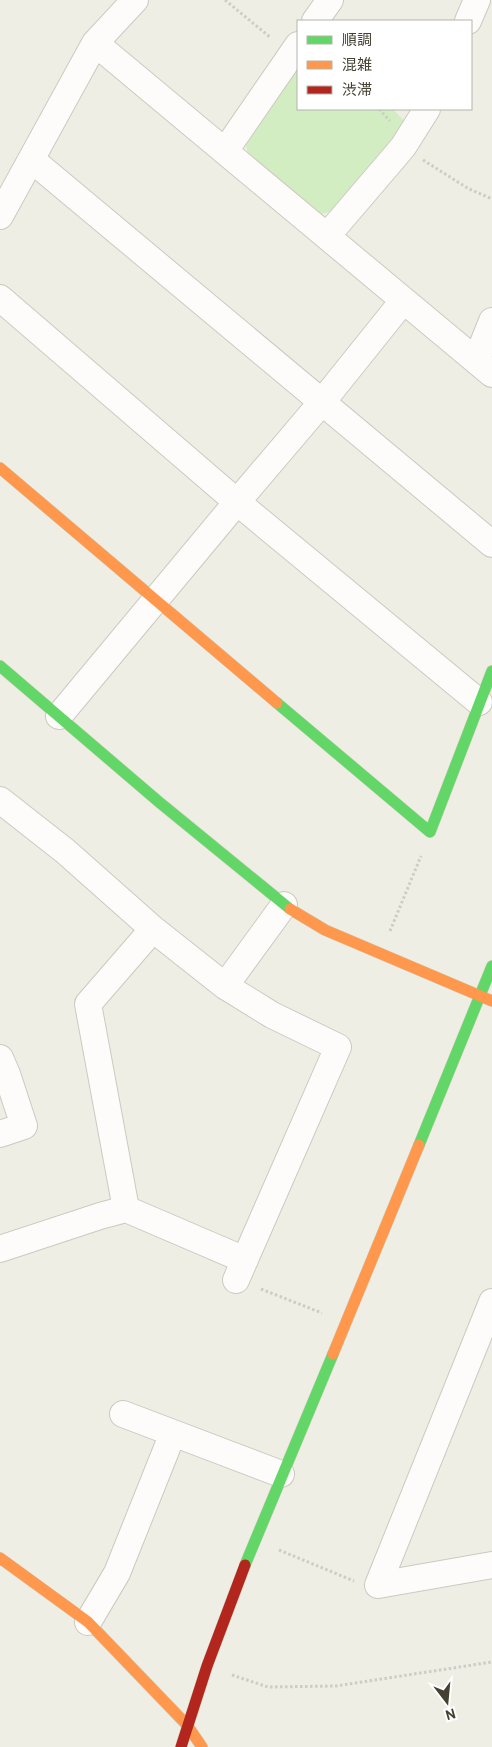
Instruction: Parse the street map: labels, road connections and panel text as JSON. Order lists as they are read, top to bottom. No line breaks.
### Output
{"legend":["順調","混雑","渋滞"],"north":"bottom"}
